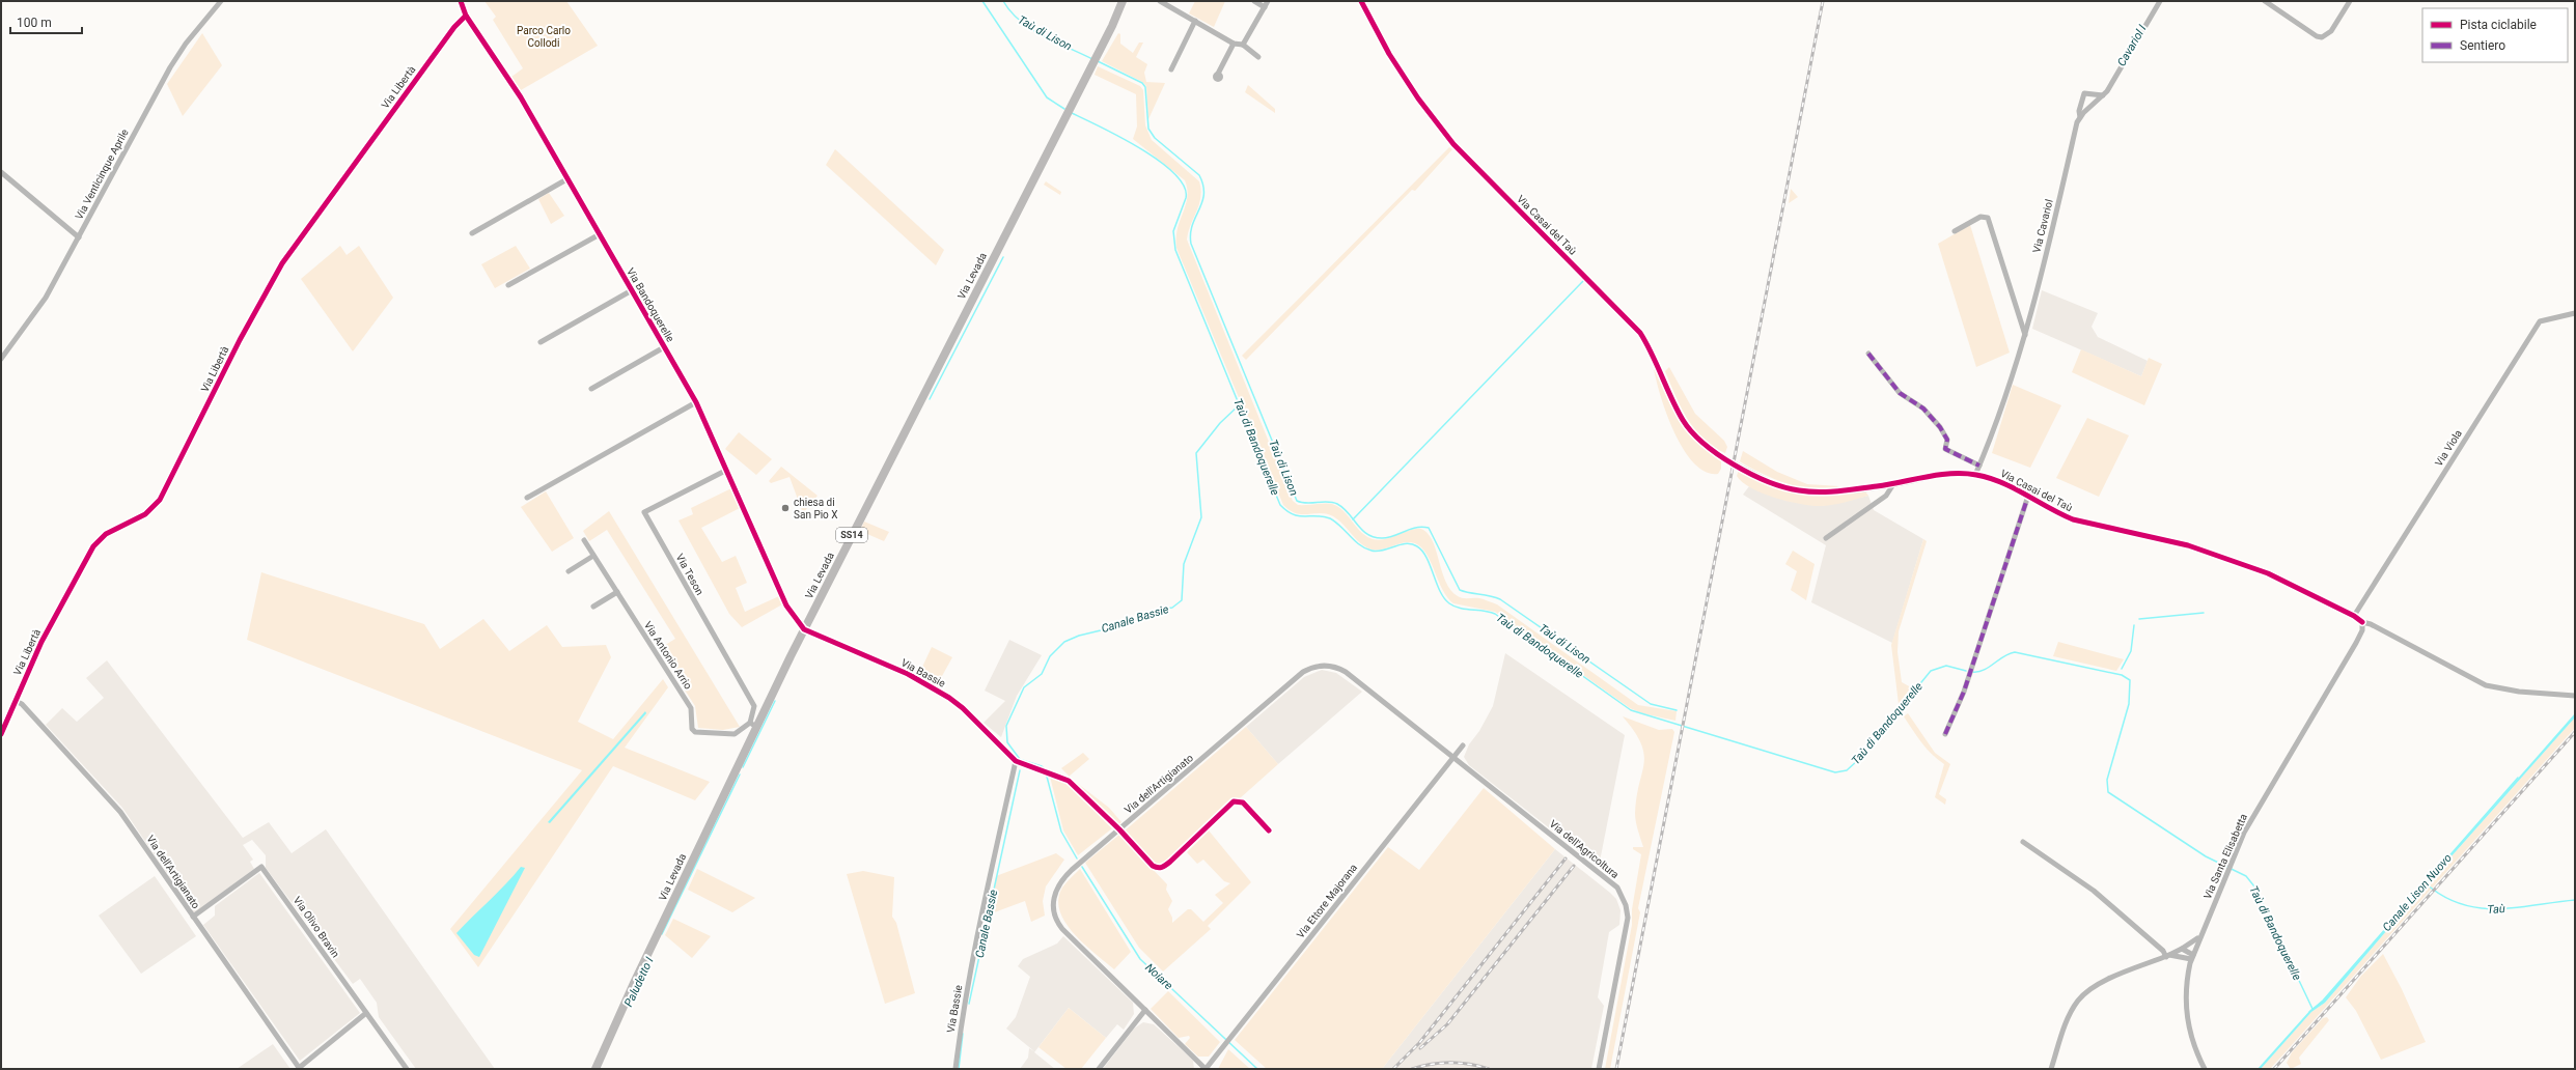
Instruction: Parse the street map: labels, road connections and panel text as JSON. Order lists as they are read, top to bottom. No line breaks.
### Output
{"streets":{"main road":["Via Levada","SS14"],"street":["Via Libertà","Via Venticinque Aprile","Via Casai del Taù","Via Cavariol","Via Bandoquerelle","Via Viola","Via Teson","Via Antonio Arrio","Via Bassie","Via dell'Artigianato","Via dell'Agricoltura","Via Santa Elisabetta","Via Ettore Majorana","Via Olivo Bravin"]},"crossings":[["Via Libertà","Via Bandoquerelle"],["Via Libertà","Via dell'Artigianato"],["Via Casai del Taù","Via Cavariol"],["Via Casai del Taù","Via Viola"],["Via Casai del Taù","Via Santa Elisabetta"],["Via Levada","Via Bandoquerelle"],["Via Levada","Via Teson"],["Via Levada","Via Antonio Arrio"],["Via Levada","Via Bassie"],["Via Bandoquerelle","Via Teson"],["Via Bandoquerelle","Via Bassie"],["Via Teson","Via Antonio Arrio"],["Via dell'Artigianato","Via dell'Agricoltura"],["Via dell'Artigianato","Via Ettore Majorana"],["Via dell'Artigianato","Via Olivo Bravin"],["Via dell'Agricoltura","Via Ettore Majorana"]],"water":["Taù di Lison","Cavariol I","Taù di Bandoquerelle","Canale Bassie","Canale Lison Nuovo","Taù","Noiare","Paludetto I"],"parks":["Parco Carlo Collodi"],"places":["chiesa di San Pio X"],"legend":["Pista ciclabile","Sentiero"],"scale_bar":"100 m"}
